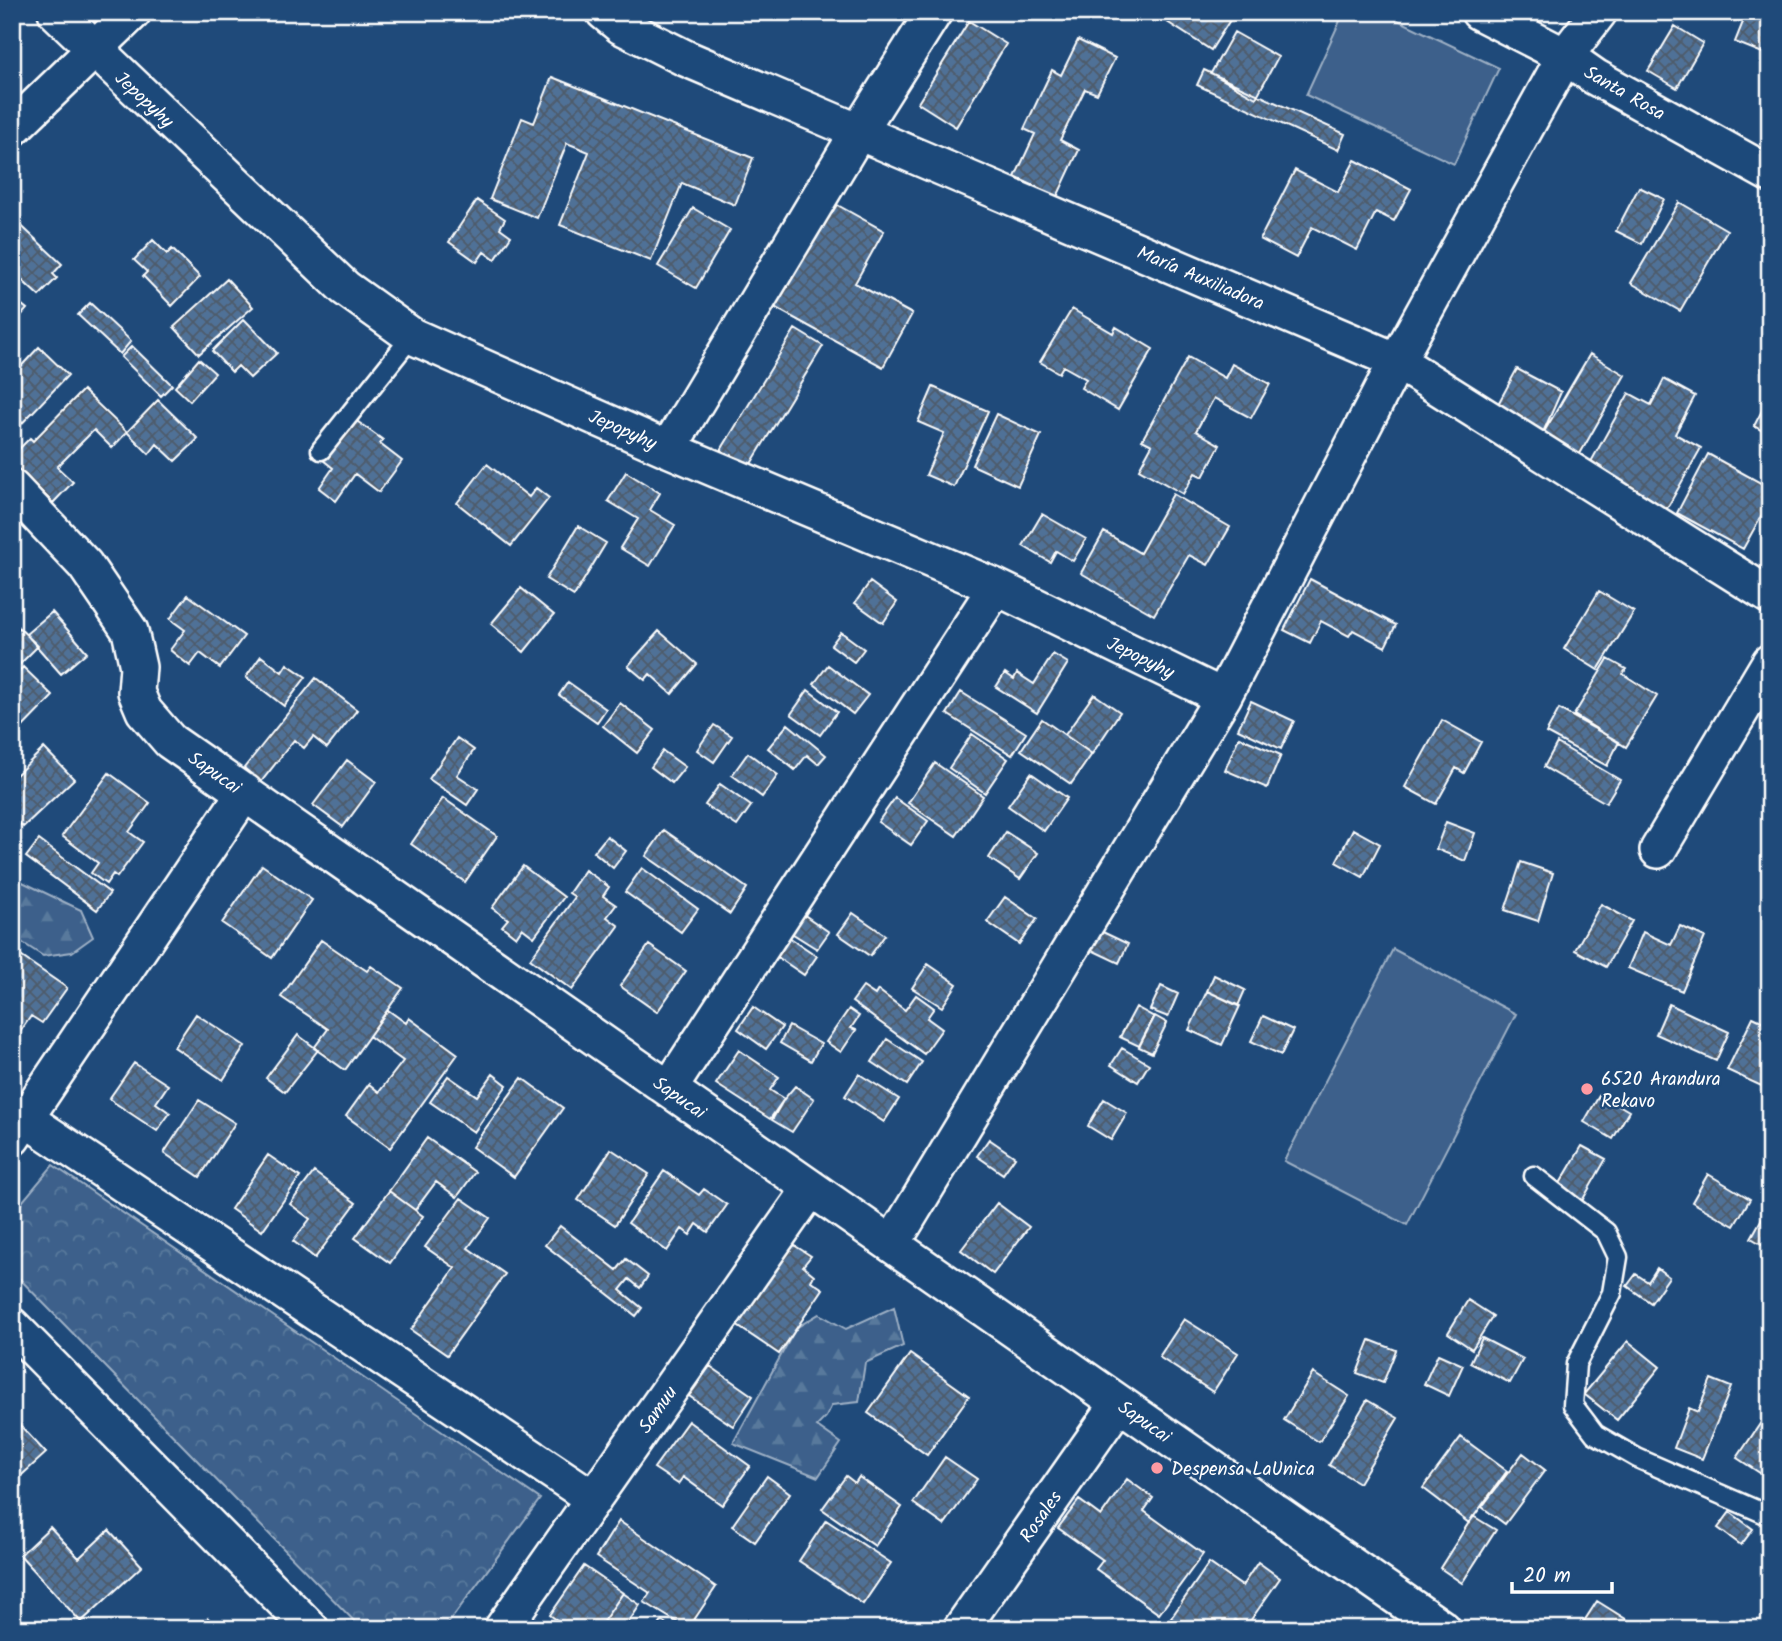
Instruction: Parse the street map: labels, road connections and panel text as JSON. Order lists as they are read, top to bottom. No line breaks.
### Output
{"streets":{"street":["Santa Rosa","Jepopyhy","María Auxiliadora","Sapucai","Samuu","Rosales"]},"crossings":[["Sapucai","Samuu"],["Sapucai","Rosales"]],"places":["6520 Arandura Rekavo","Despensa LaUnica"],"scale_bar":"20 m"}
